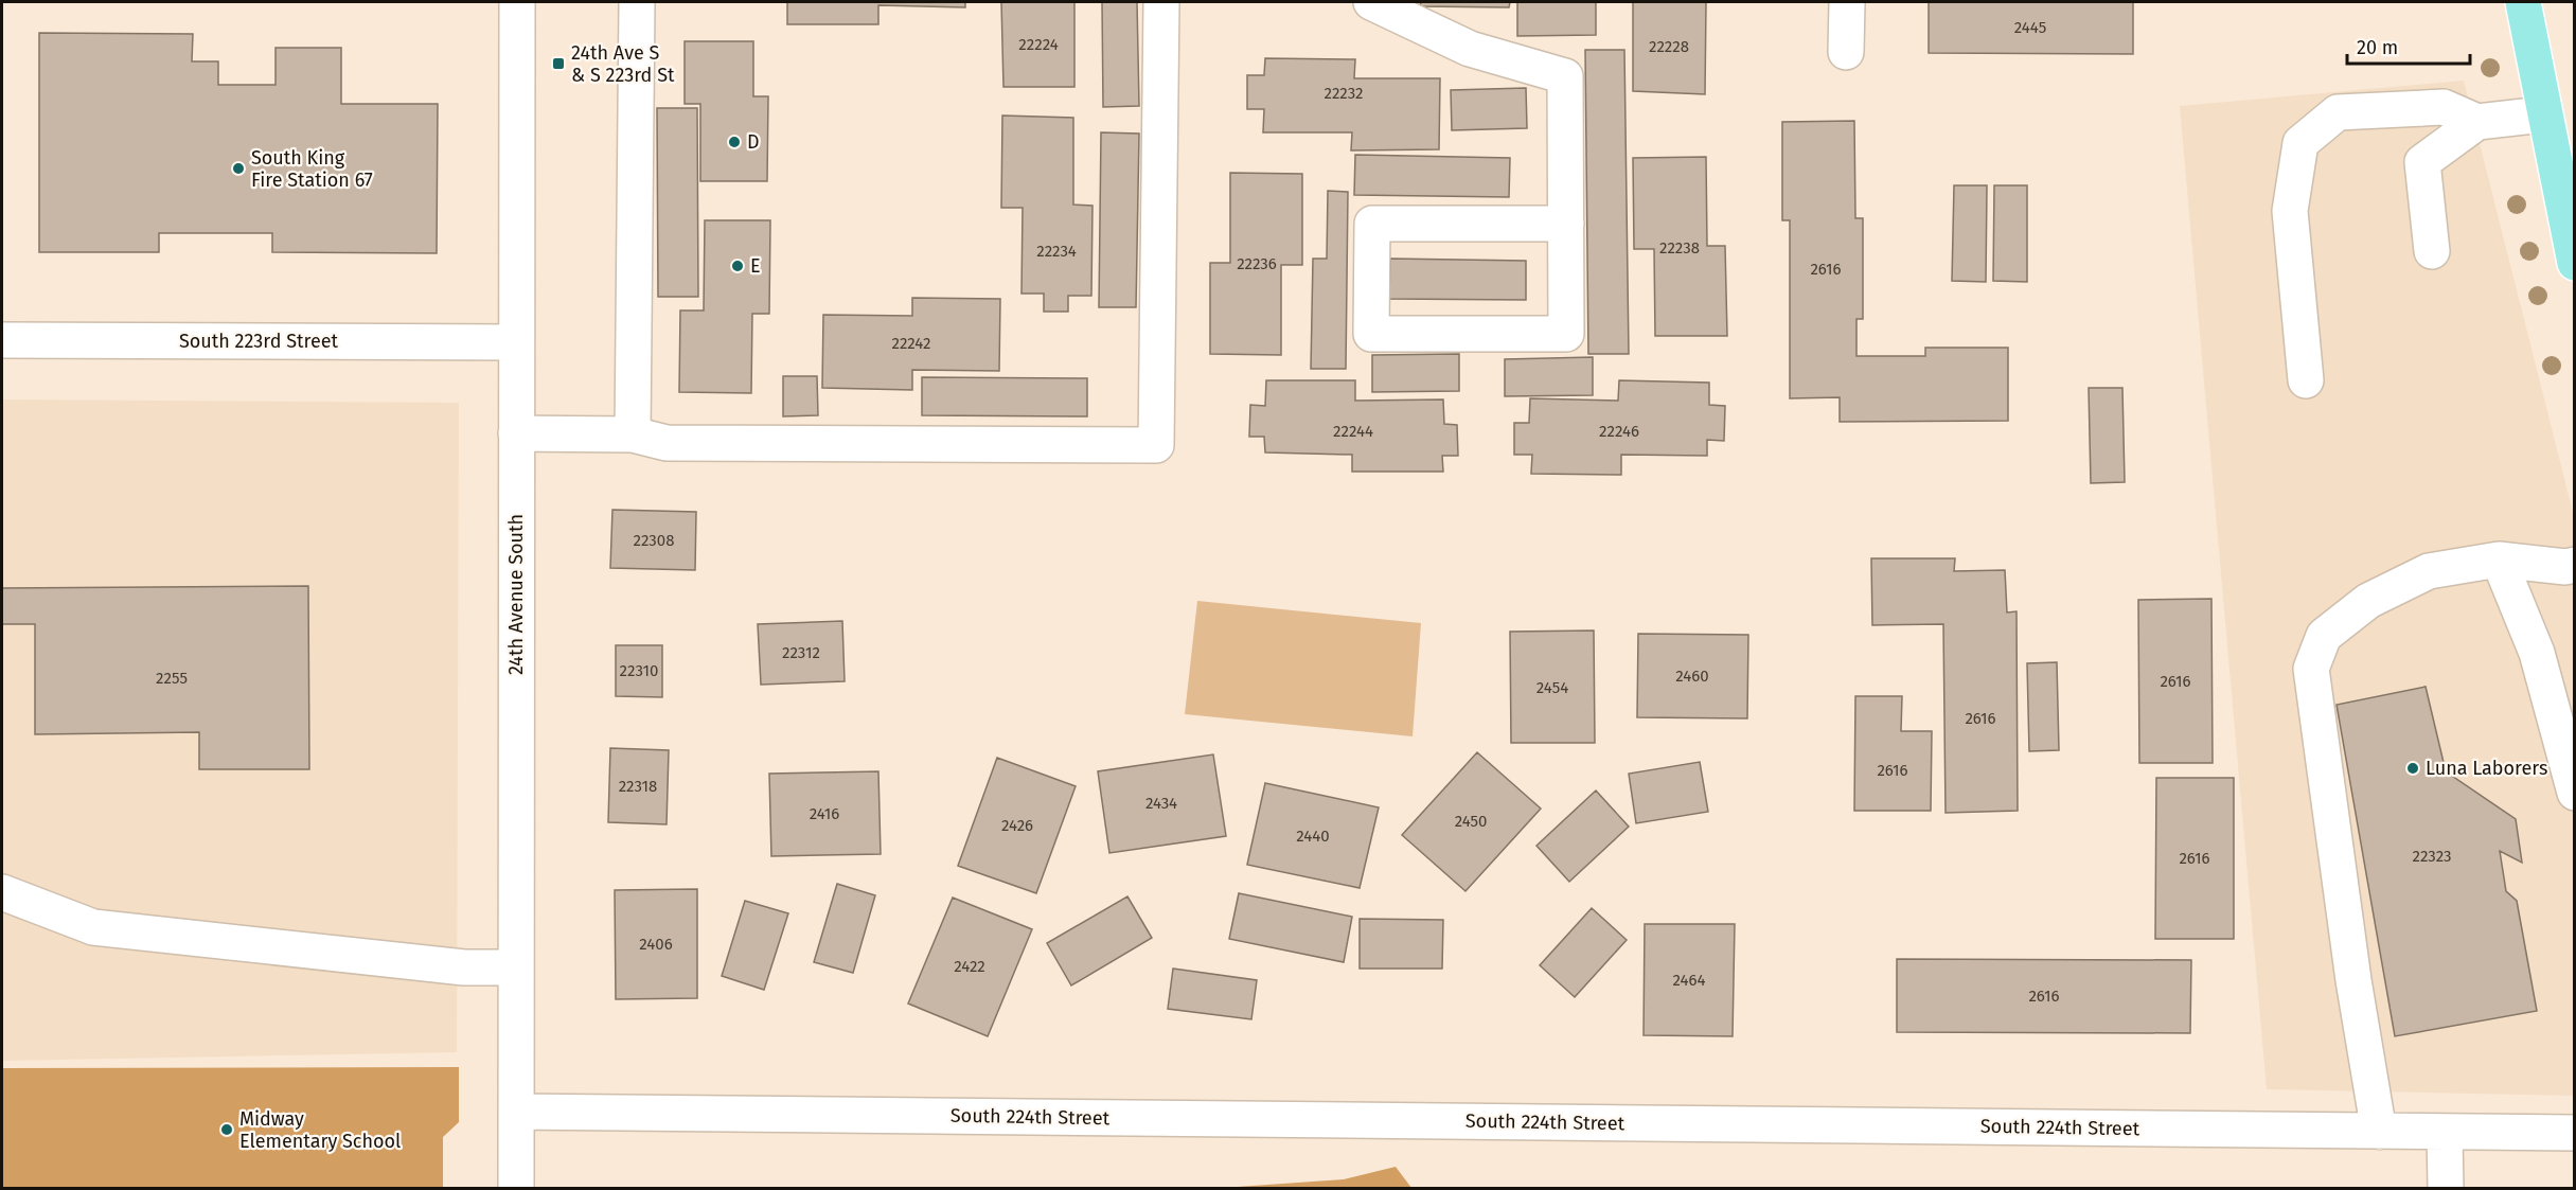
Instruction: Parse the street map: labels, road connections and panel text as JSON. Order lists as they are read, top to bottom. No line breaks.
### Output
{"streets":{"street":["South 223rd Street","24th Avenue South","South 224th Street"]},"crossings":[["South 223rd Street","24th Avenue South"],["24th Avenue South","South 224th Street"]],"places":{"transit":["24th Ave S & S 223rd St"],"other":["D","South King Fire Station 67","E","Luna Laborers","Midway Elementary School"]},"house_numbers":["2445","22224","22228","22232","22238","22234","22236","2616","22242","22244","22246","22308","22312","22310","2460","2255","2616","2454","2616","2616","22318","2434","2416","2450","2426","2440","22323","2616","2406","2422","2464","2616"],"scale_bar":"20 m"}
